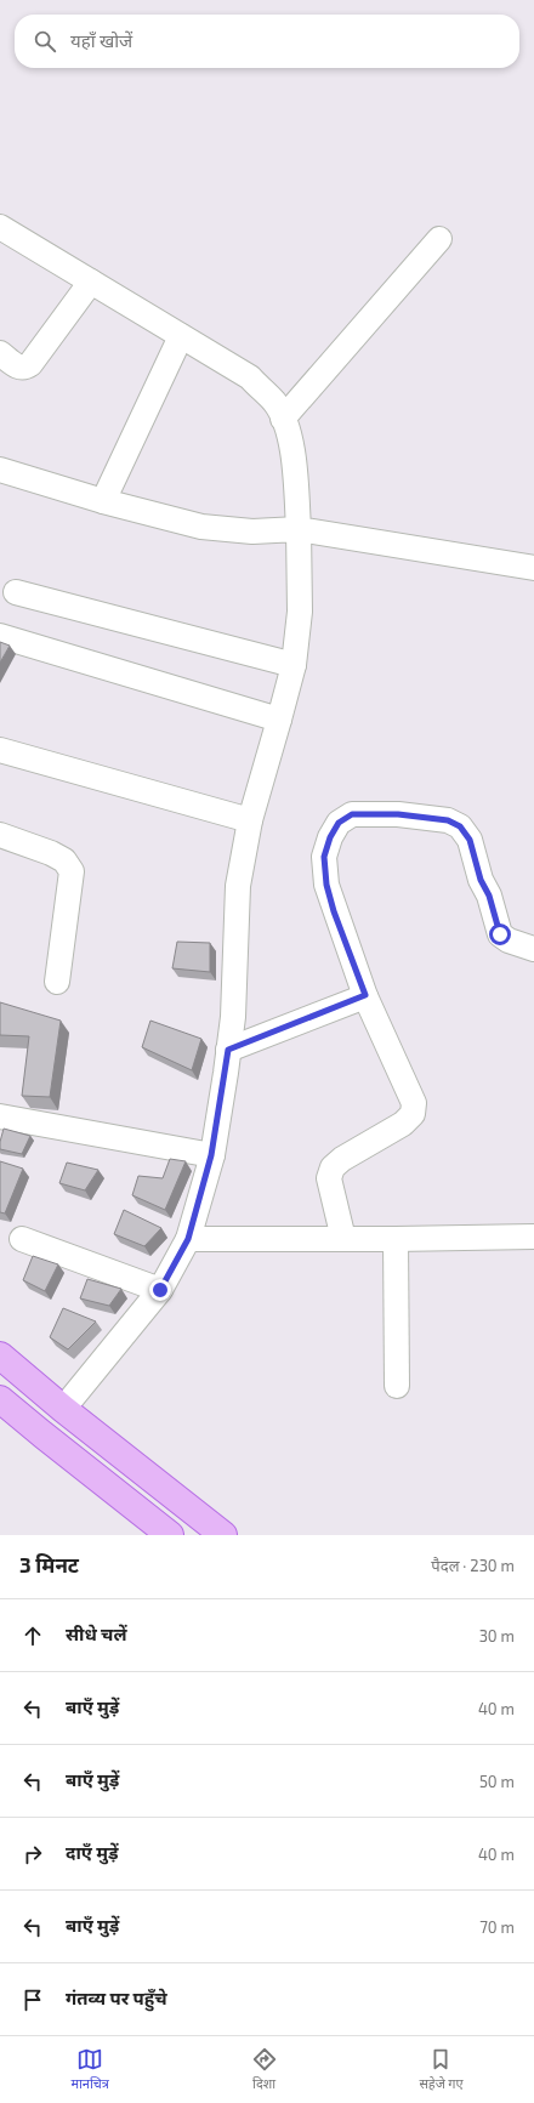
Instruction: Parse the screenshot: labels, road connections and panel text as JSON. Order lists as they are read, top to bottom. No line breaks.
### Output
{"page":{"search":"यहाँ खोजें","heading":["3 मिनट","पैदल · 230 m"],"list":[["सीधे चलें","30 m"],["बाएँ मुड़ें","40 m"],["बाएँ मुड़ें","50 m"],["दाएँ मुड़ें","40 m"],["बाएँ मुड़ें","70 m"],"गंतव्य पर पहुँचे"],"nav":["मानचित्र","दिशा","सहेजे गए"]}}
